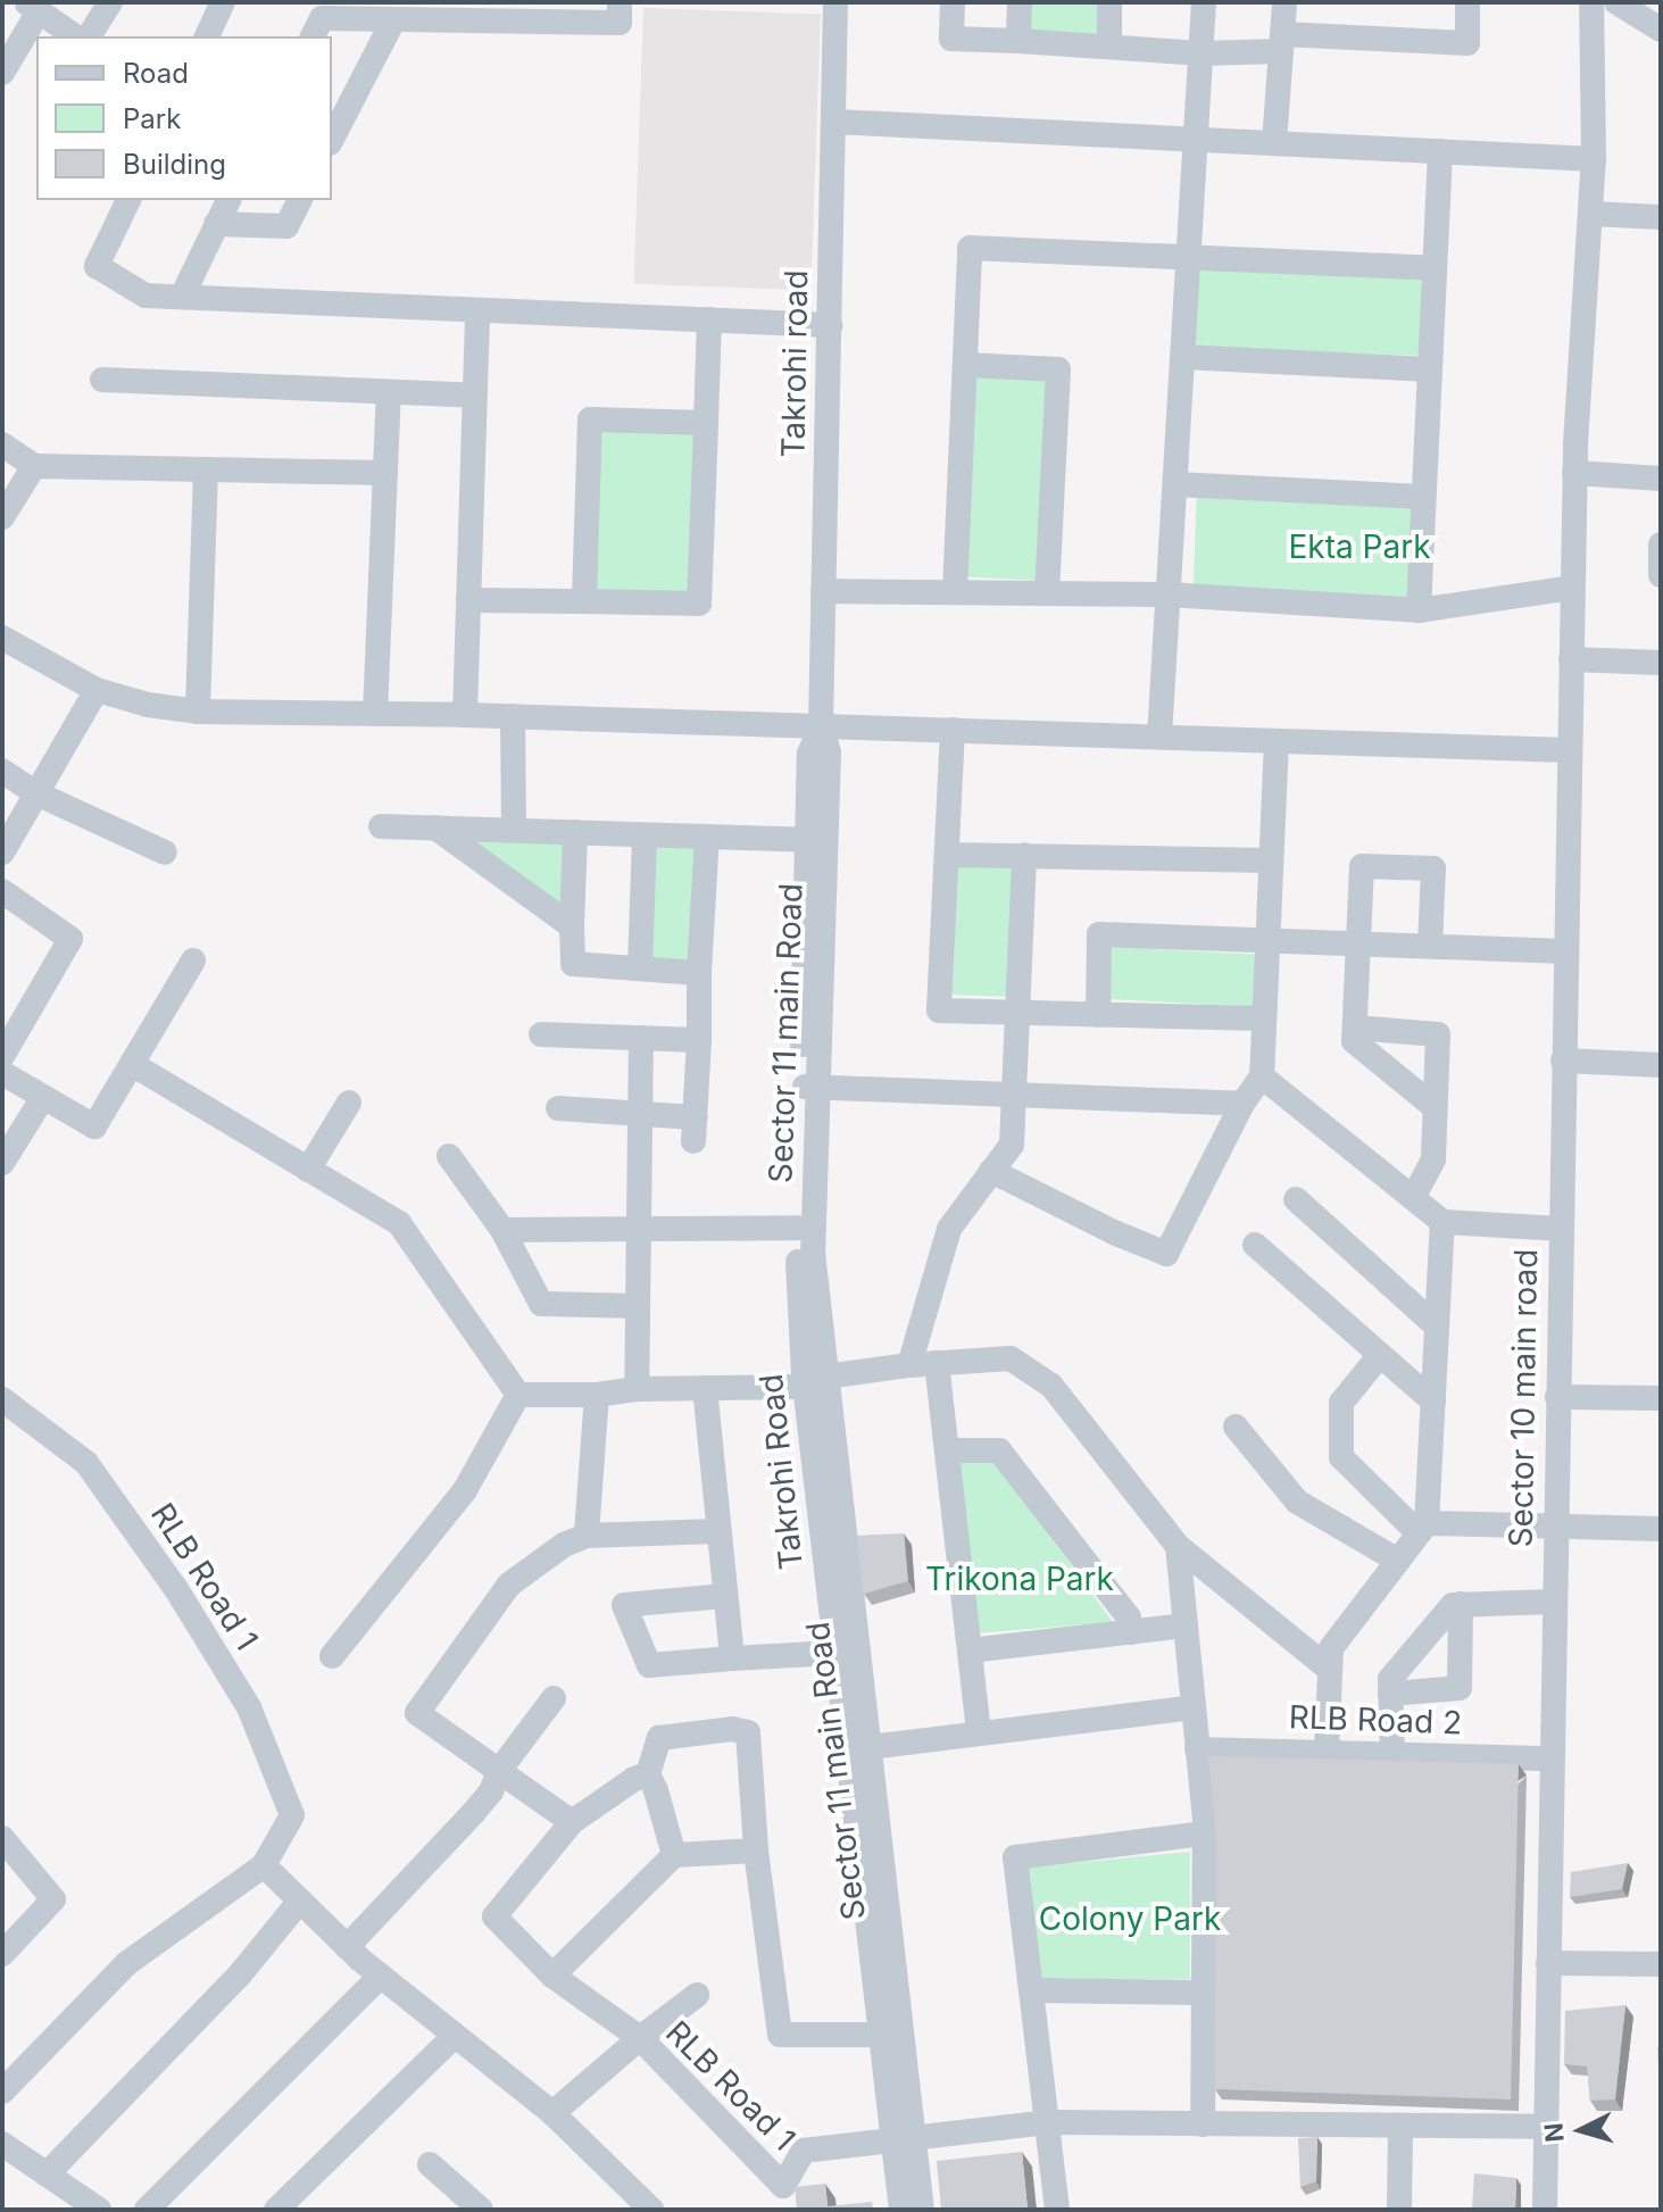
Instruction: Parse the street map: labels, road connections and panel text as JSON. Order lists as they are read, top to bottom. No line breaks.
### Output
{"streets":{"street":["Takrohi road","Sector 11 main Road","Sector 10 main road","Takrohi Road","RLB Road 1","RLB Road 2"]},"crossings":[["Takrohi road","Sector 11 main Road"],["Takrohi road","Takrohi Road"],["Sector 11 main Road","Takrohi Road"],["Sector 11 main Road","RLB Road 1"],["Sector 10 main road","RLB Road 1"],["Sector 10 main road","RLB Road 2"],["Takrohi Road","RLB Road 1"]],"parks":["Ekta Park","Trikona Park","Colony Park"],"legend":["Road","Park","Building"],"north":"left"}
